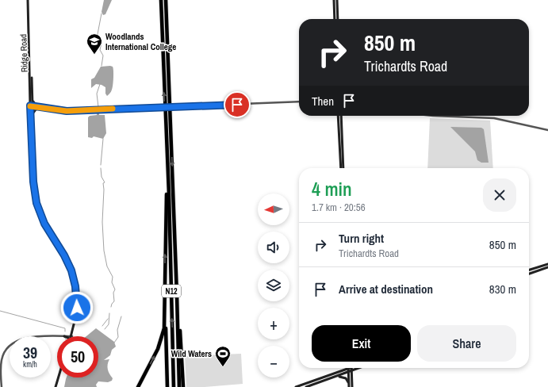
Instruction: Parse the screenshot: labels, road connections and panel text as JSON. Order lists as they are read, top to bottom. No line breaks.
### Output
{"streets":{"highway":["N12"],"main road":["Ridge Road"]},"places":{"school or university":["Woodlands International College"],"sports":["Wild Waters"]},"north":"left","page":{"turn":["850 m","Trichardts Road"],"then":"Then","heading":["4 min","1.7 km · 20:56"],"map_buttons":["+","−"],"list":[{"name":"Turn right","note":"Trichardts Road","value":"850 m"},{"name":"Arrive at destination","value":"830 m"}],"buttons":["Exit","Share"],"speed":"39 km/h","limit":"50"}}
